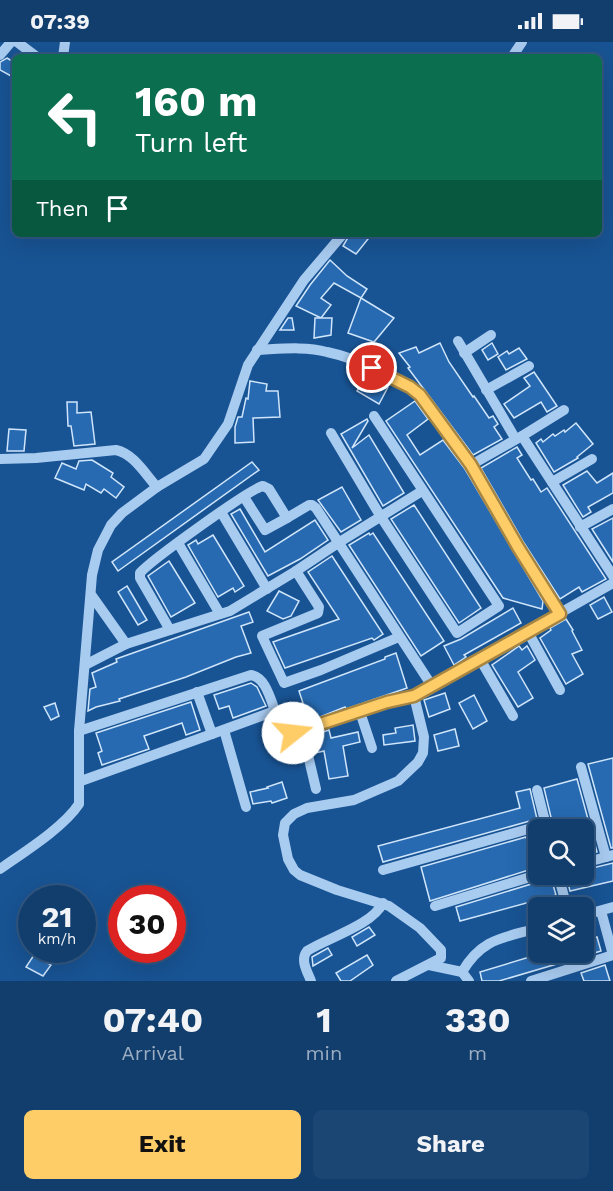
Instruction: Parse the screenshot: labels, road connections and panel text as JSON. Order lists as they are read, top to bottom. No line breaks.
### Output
{"page":{"status":"07:39","turn":["160 m","Turn left"],"then":"Then","speed":"21 km/h","limit":"30","eta":["07:40","Arrival","1","min","330","m"],"buttons":["Exit","Share"]}}
